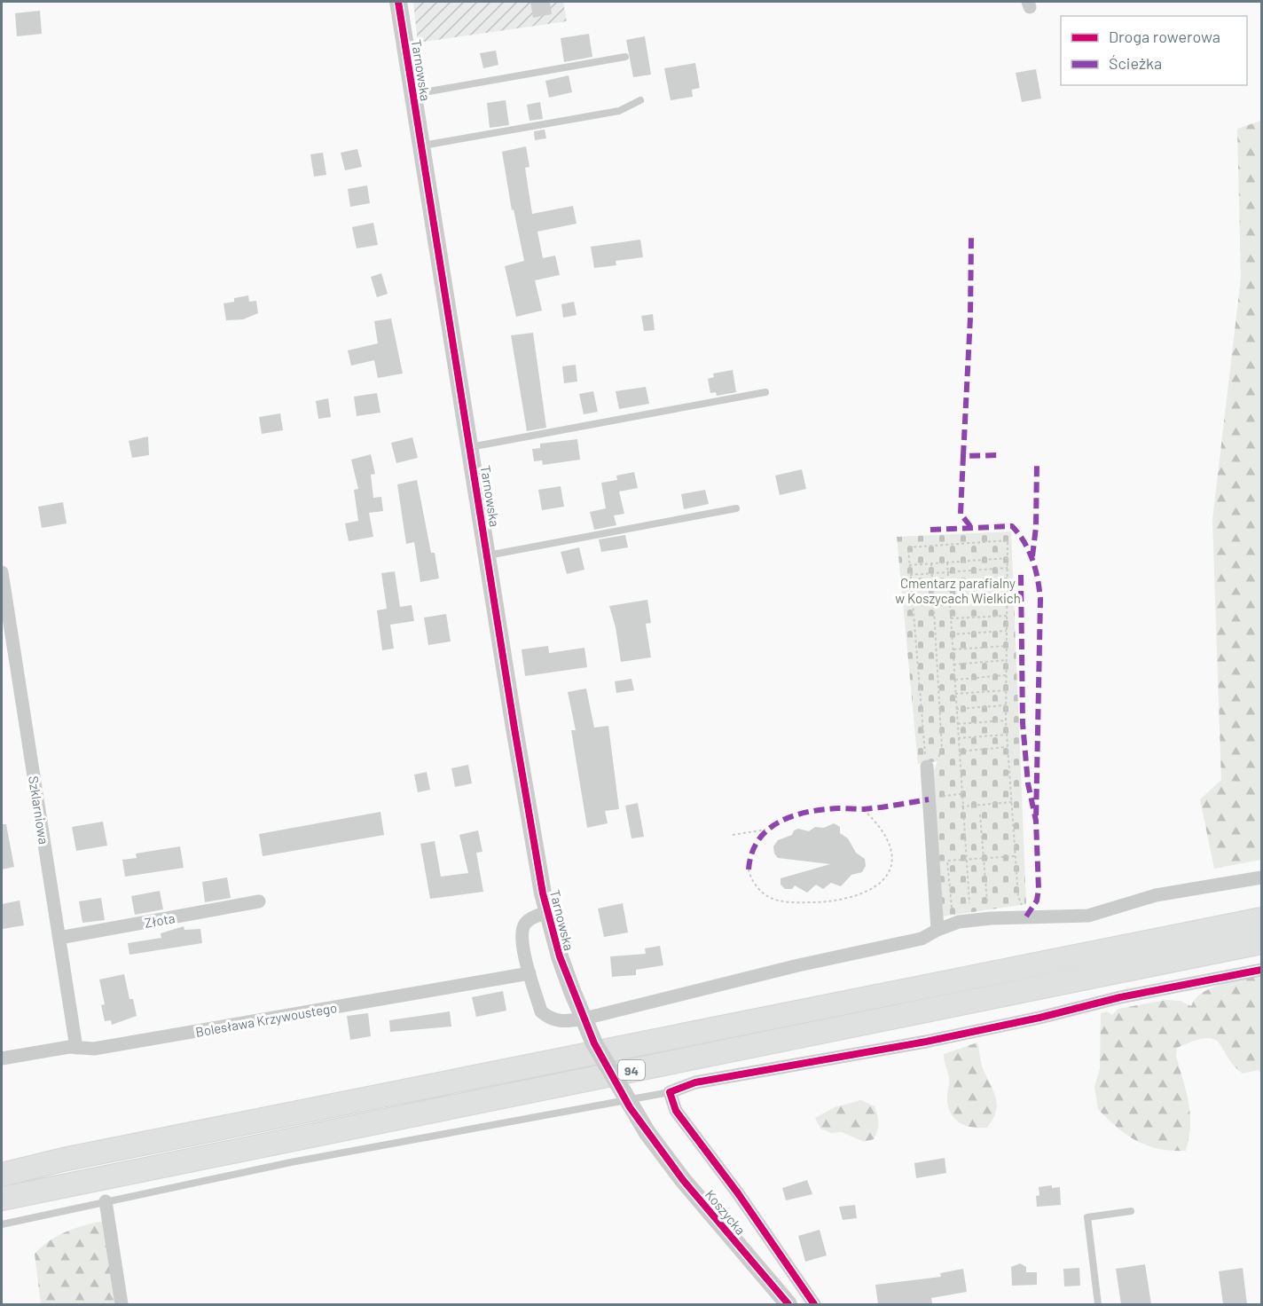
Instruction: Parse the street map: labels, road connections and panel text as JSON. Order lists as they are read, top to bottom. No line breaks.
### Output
{"streets":{"main road":["94"],"street":["Tarnowska","Szklarniowa","Złota","Bolesława Krzywoustego","Koszycka"]},"crossings":[["Tarnowska","Koszycka"],["Szklarniowa","Złota"],["Szklarniowa","Bolesława Krzywoustego"]],"parks":["Cmentarz parafialny w Koszycach Wielkich"],"legend":["Droga rowerowa","Ścieżka"]}
